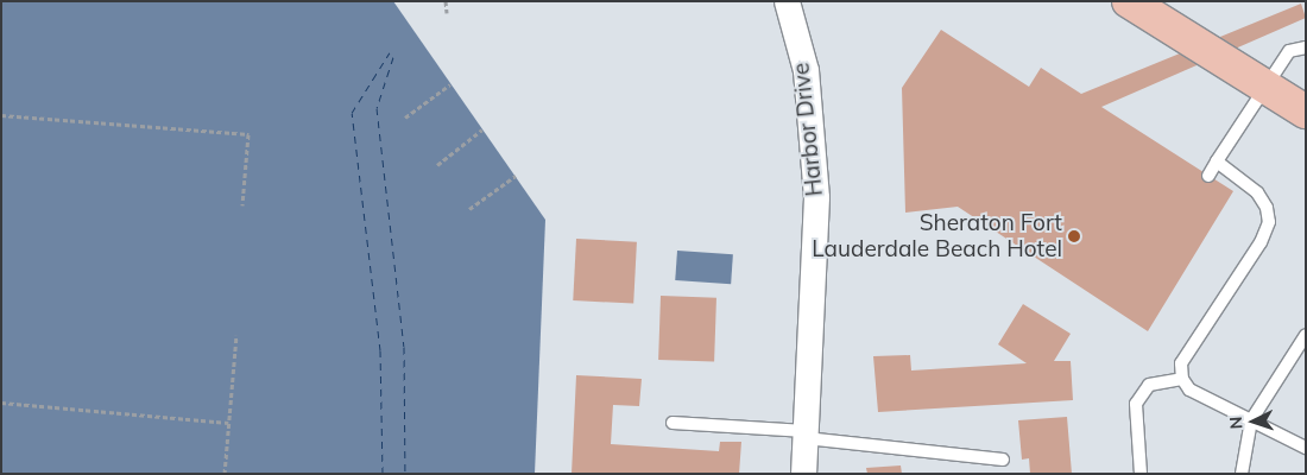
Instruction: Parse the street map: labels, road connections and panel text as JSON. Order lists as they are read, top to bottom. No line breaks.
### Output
{"streets":{"street":["Harbor Drive"]},"places":["Sheraton Fort Lauderdale Beach Hotel"],"north":"left"}
